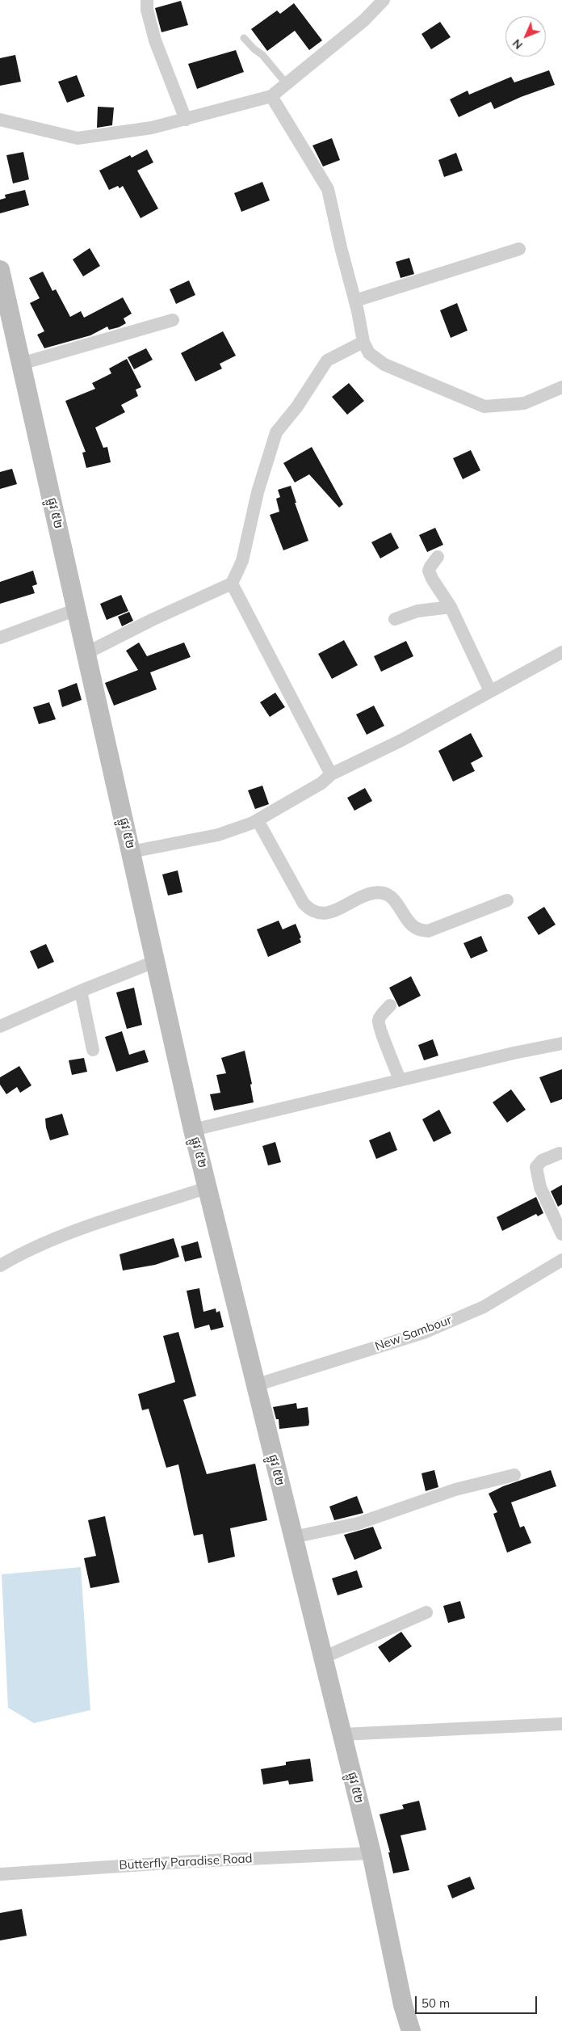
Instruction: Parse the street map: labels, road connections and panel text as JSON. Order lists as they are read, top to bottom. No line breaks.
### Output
{"streets":{"street":["ផ្លូវ ៥២","New Sambour","Butterfly Paradise Road"]},"crossings":[["ផ្លូវ ៥២","New Sambour"],["ផ្លូវ ៥២","Butterfly Paradise Road"]],"scale_bar":"50 m","north":"bottom left"}
